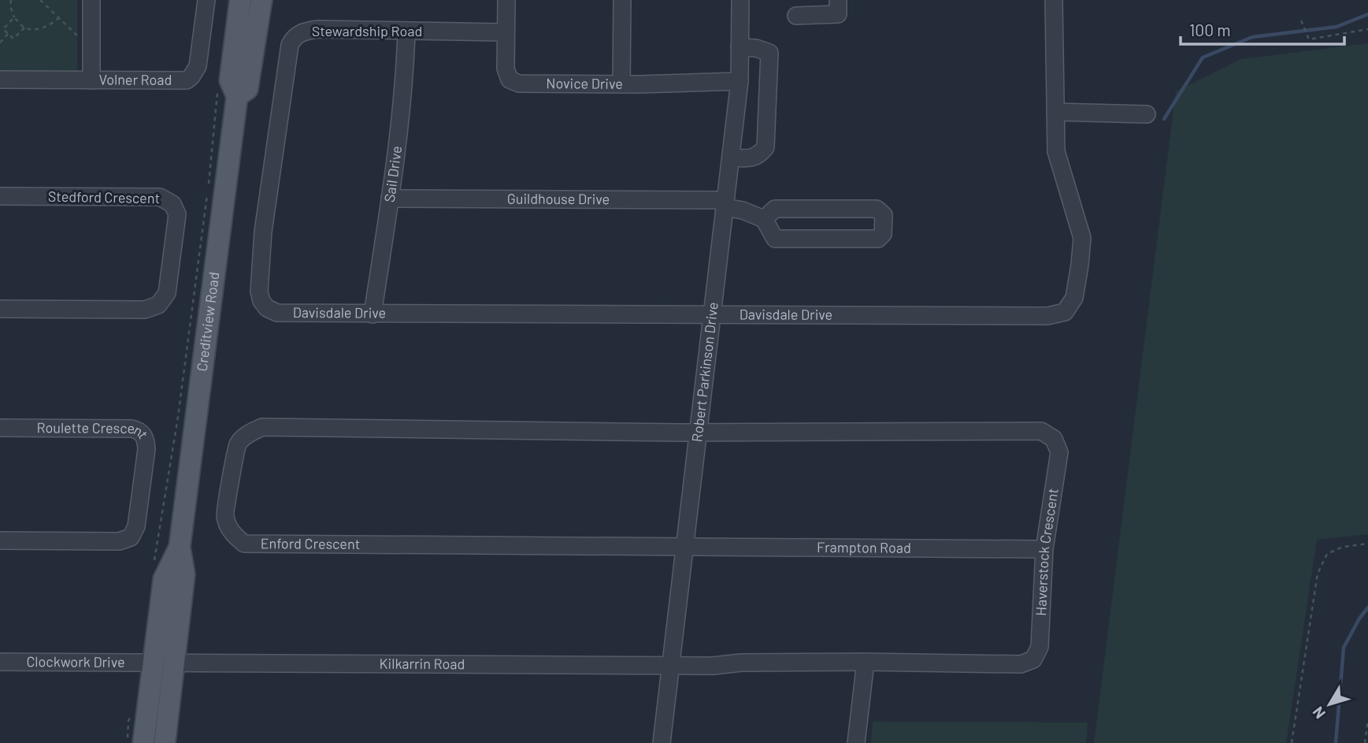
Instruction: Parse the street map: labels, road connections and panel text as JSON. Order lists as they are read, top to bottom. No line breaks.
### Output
{"streets":{"main road":["Creditview Road"],"street":["Stewardship Road","Volner Road","Novice Drive","Sail Drive","Stedford Crescent","Guildhouse Drive","Davisdale Drive","Robert Parkinson Drive","Roulette Crescent","Enford Crescent","Frampton Road","Haverstock Crescent","Clockwork Drive","Kilkarrin Road"]},"crossings":[["Stewardship Road","Novice Drive"],["Stewardship Road","Sail Drive"],["Stewardship Road","Davisdale Drive"],["Novice Drive","Robert Parkinson Drive"],["Sail Drive","Guildhouse Drive"],["Sail Drive","Davisdale Drive"],["Guildhouse Drive","Robert Parkinson Drive"],["Davisdale Drive","Robert Parkinson Drive"],["Creditview Road","Clockwork Drive"],["Creditview Road","Kilkarrin Road"],["Robert Parkinson Drive","Enford Crescent"],["Robert Parkinson Drive","Frampton Road"],["Robert Parkinson Drive","Haverstock Crescent"],["Robert Parkinson Drive","Kilkarrin Road"],["Enford Crescent","Frampton Road"],["Enford Crescent","Haverstock Crescent"],["Frampton Road","Haverstock Crescent"],["Haverstock Crescent","Kilkarrin Road"],["Clockwork Drive","Kilkarrin Road"]],"scale_bar":"100 m","north":"bottom left"}
